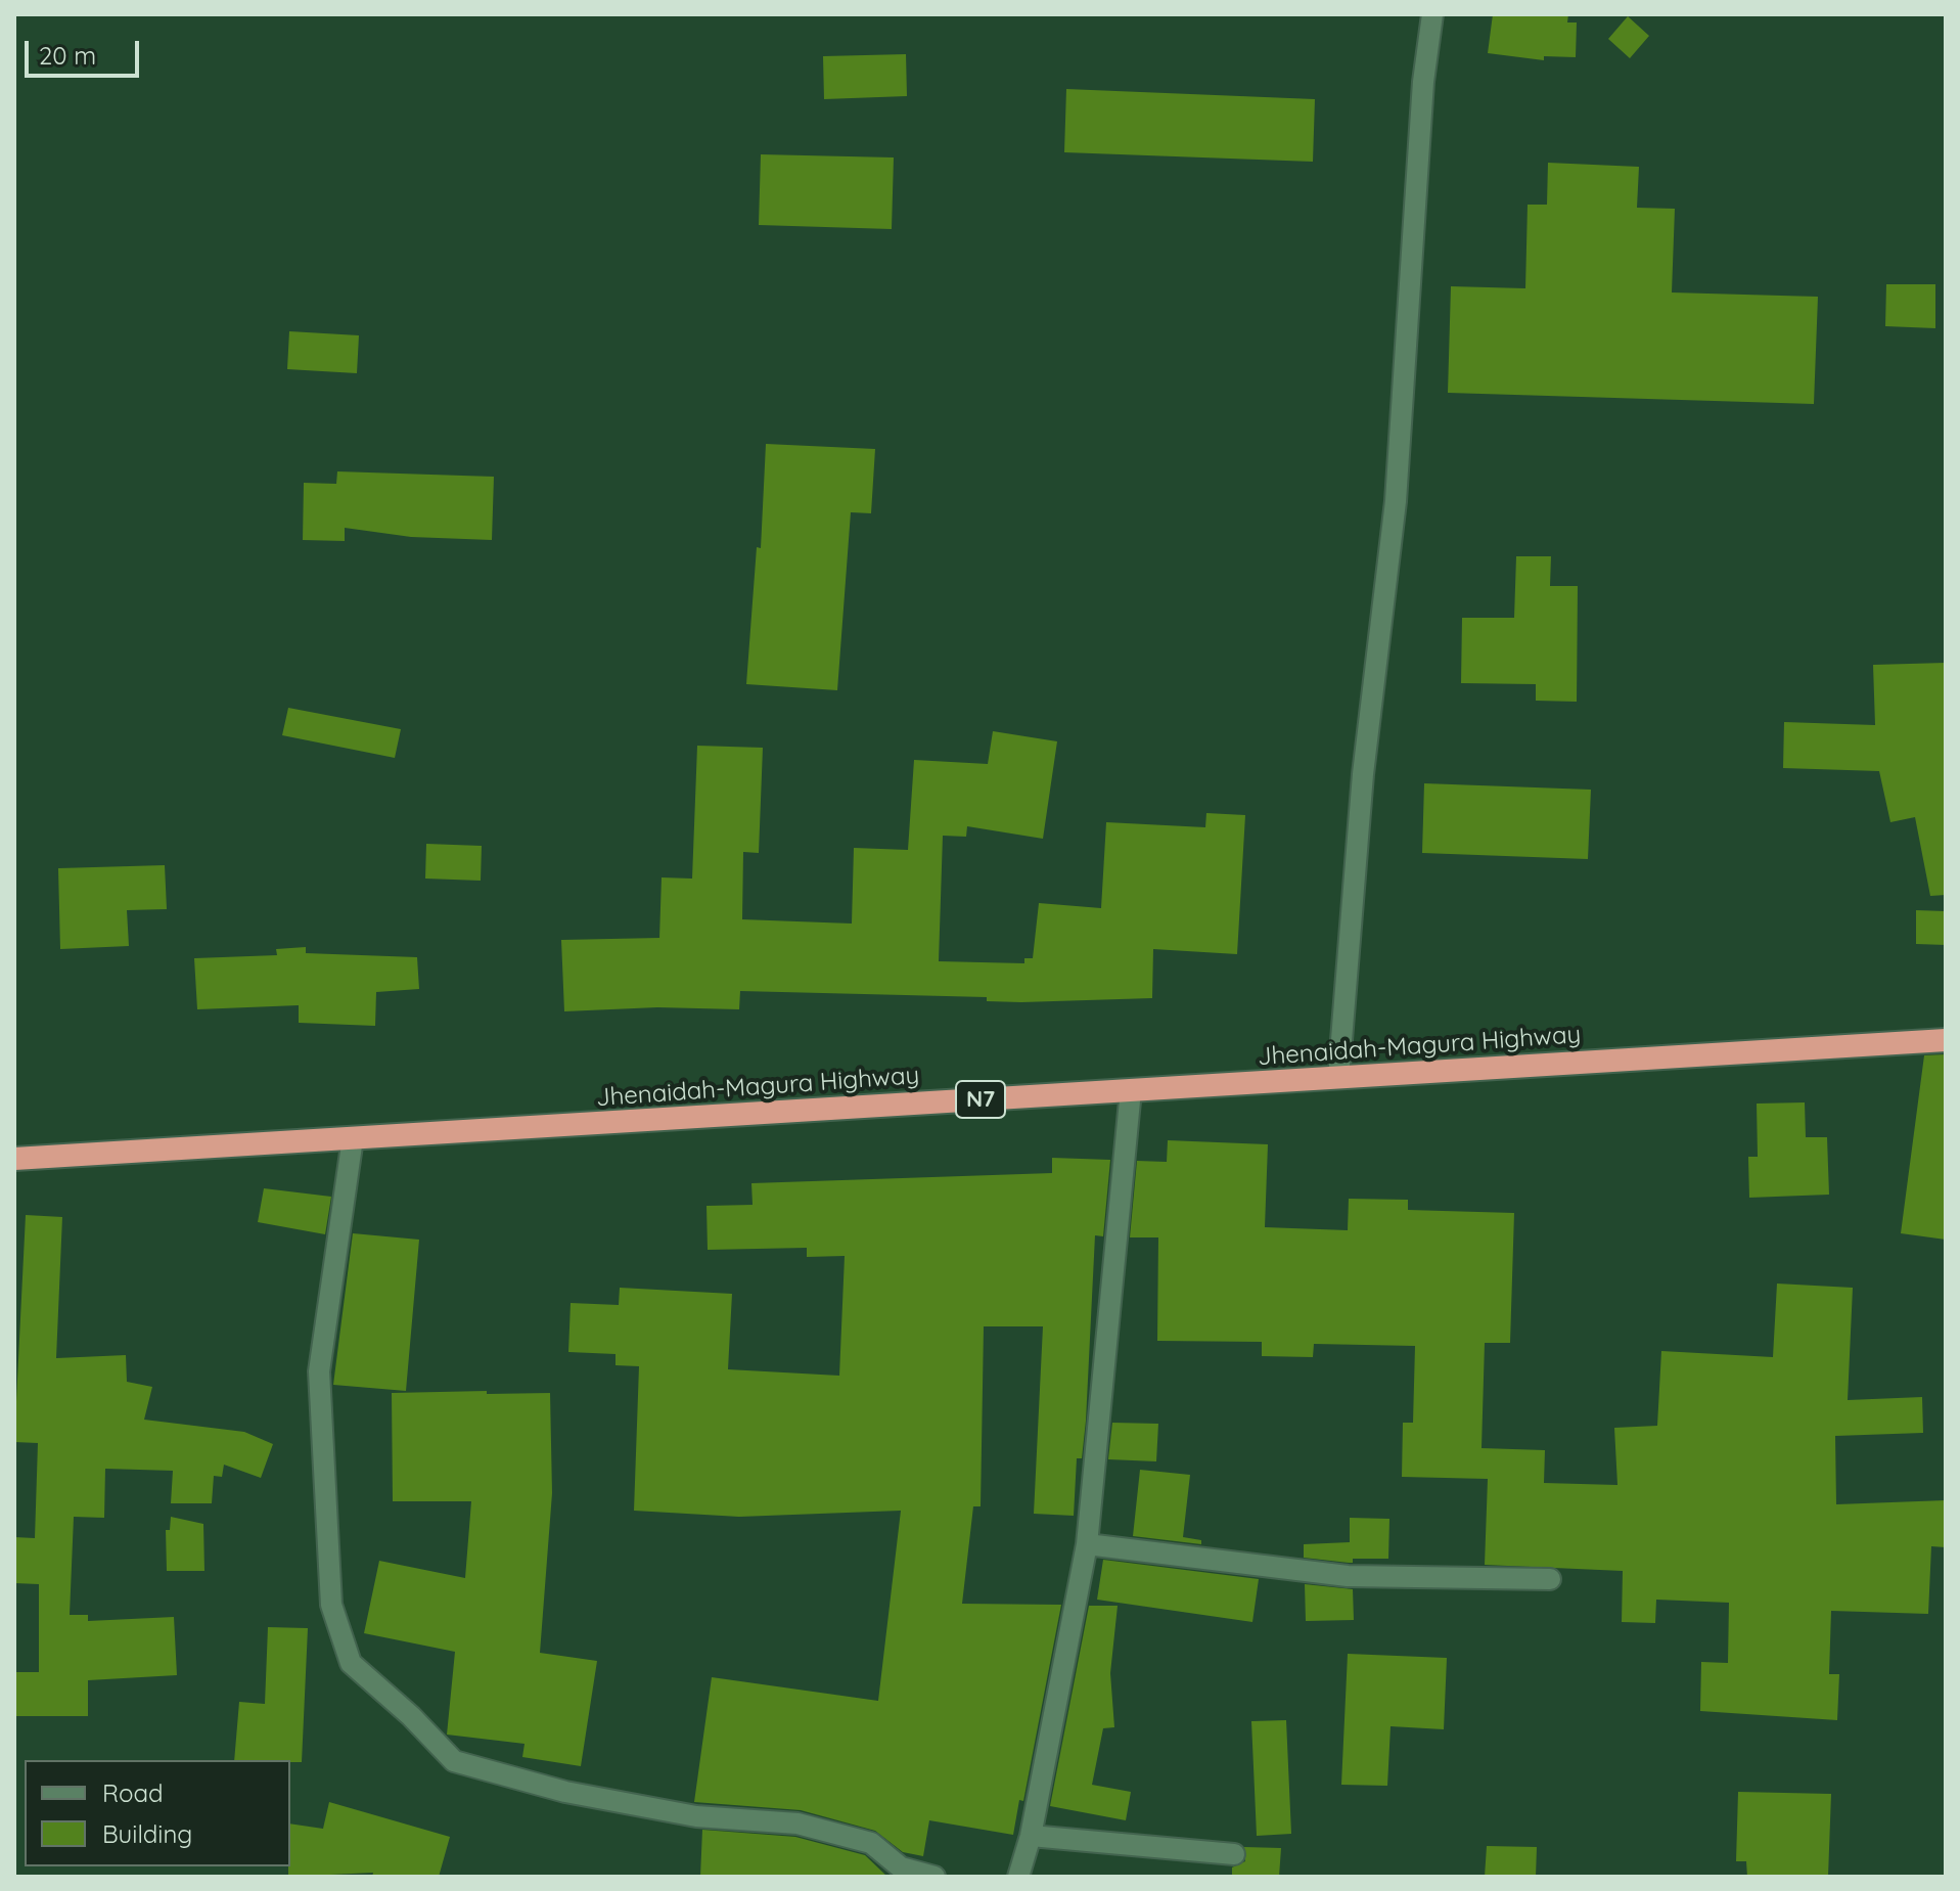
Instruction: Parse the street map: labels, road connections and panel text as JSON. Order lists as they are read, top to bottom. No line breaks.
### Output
{"streets":{"highway":["Jhenaidah-Magura Highway","N7"]},"legend":["Road","Building"],"scale_bar":"20 m"}
